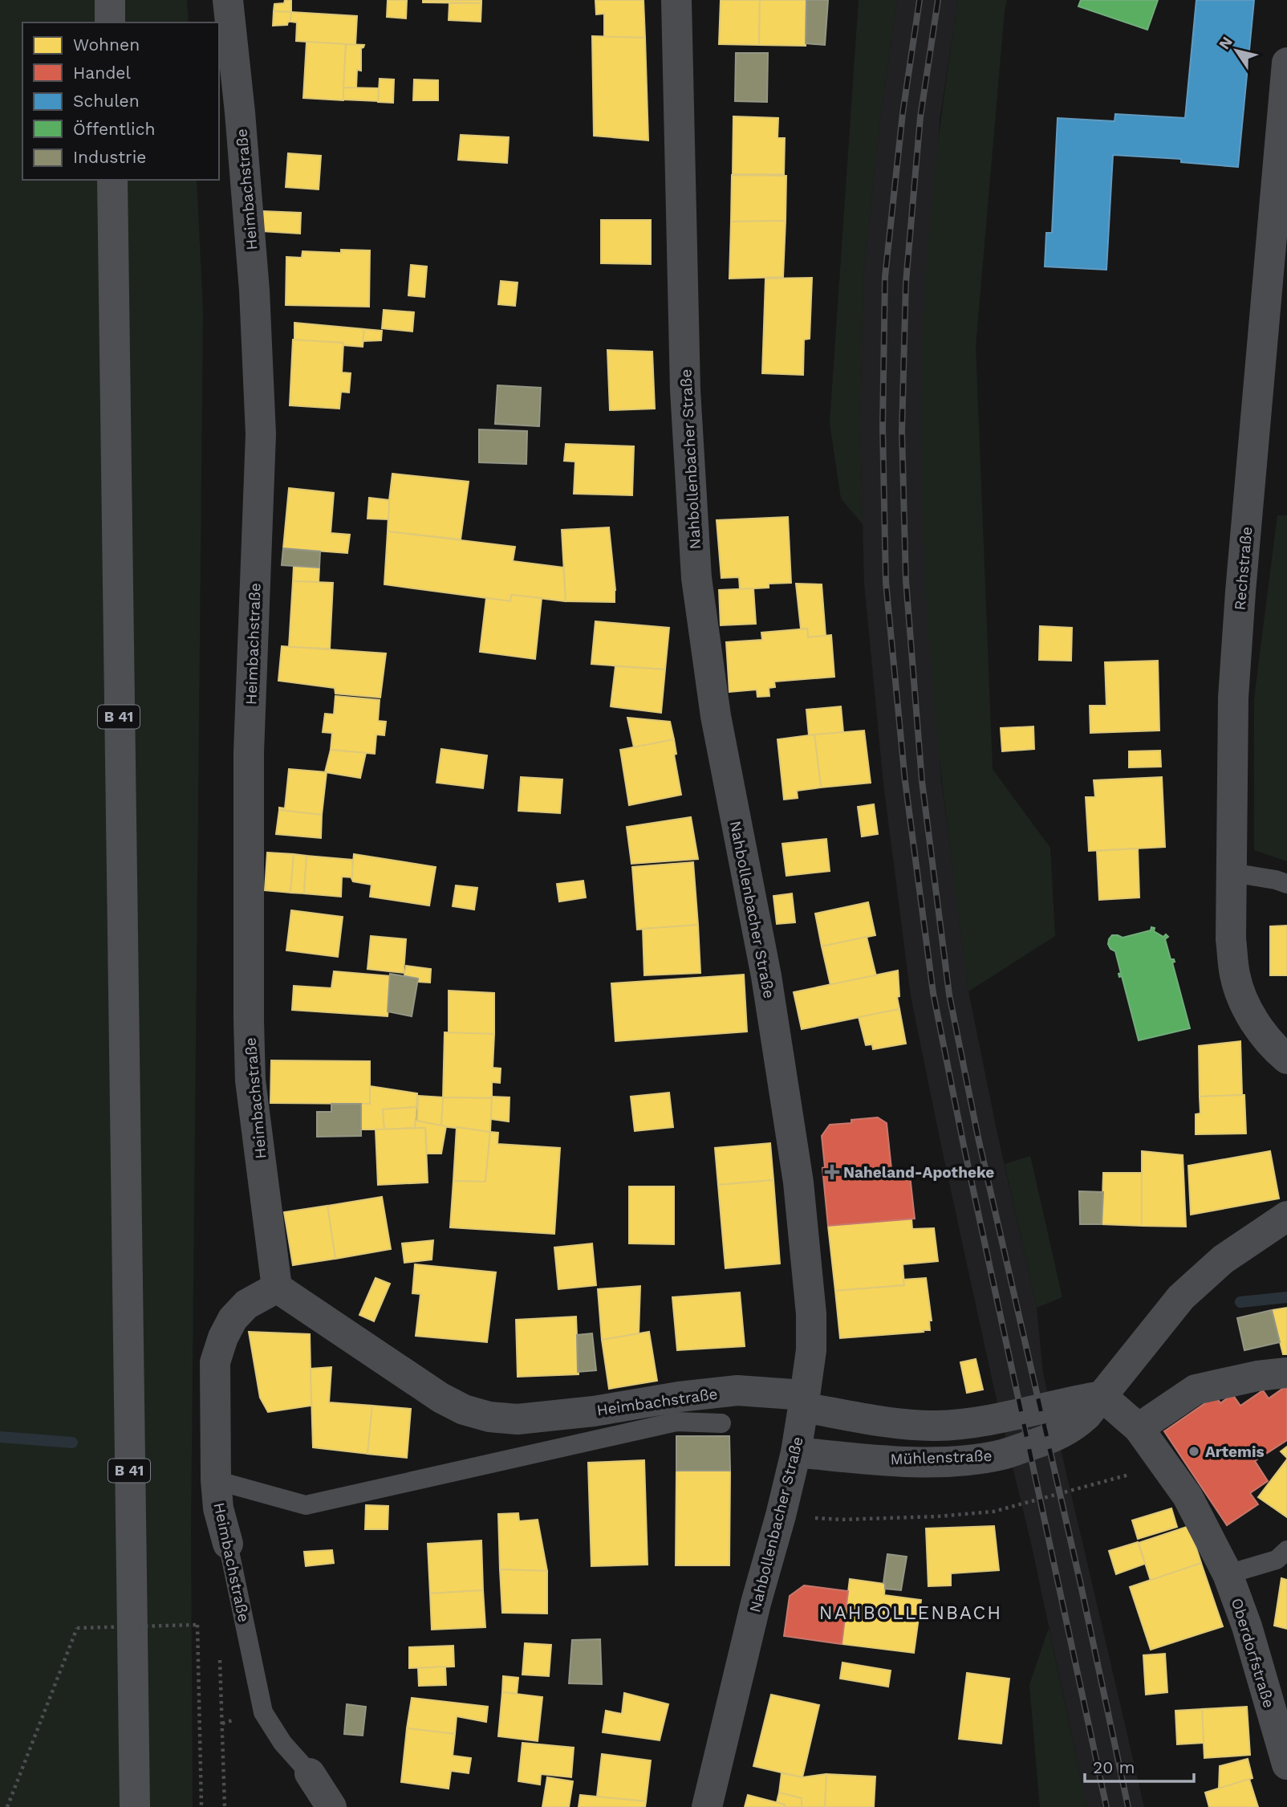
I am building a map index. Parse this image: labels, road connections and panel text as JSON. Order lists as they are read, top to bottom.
{
  "streets": {
    "main road": ["B 41"],
    "street": [
      "Heimbachstraße",
      "Nahbollenbacher Straße",
      "Rechstraße",
      "Mühlenstraße",
      "Oberdorfstraße"
    ]
  },
  "crossings": [
    ["Heimbachstraße", "Nahbollenbacher Straße"],
    ["Heimbachstraße", "Mühlenstraße"],
    ["Nahbollenbacher Straße", "Mühlenstraße"],
    ["Mühlenstraße", "Oberdorfstraße"]
  ],
  "districts": ["NAHBOLLENBACH"],
  "places": {
    "health": ["Naheland-Apotheke"],
    "other": ["Artemis"]
  },
  "legend": [
    "Wohnen",
    "Handel",
    "Schulen",
    "Öffentlich",
    "Industrie"
  ],
  "scale_bar": "20 m",
  "north": "top left"
}
